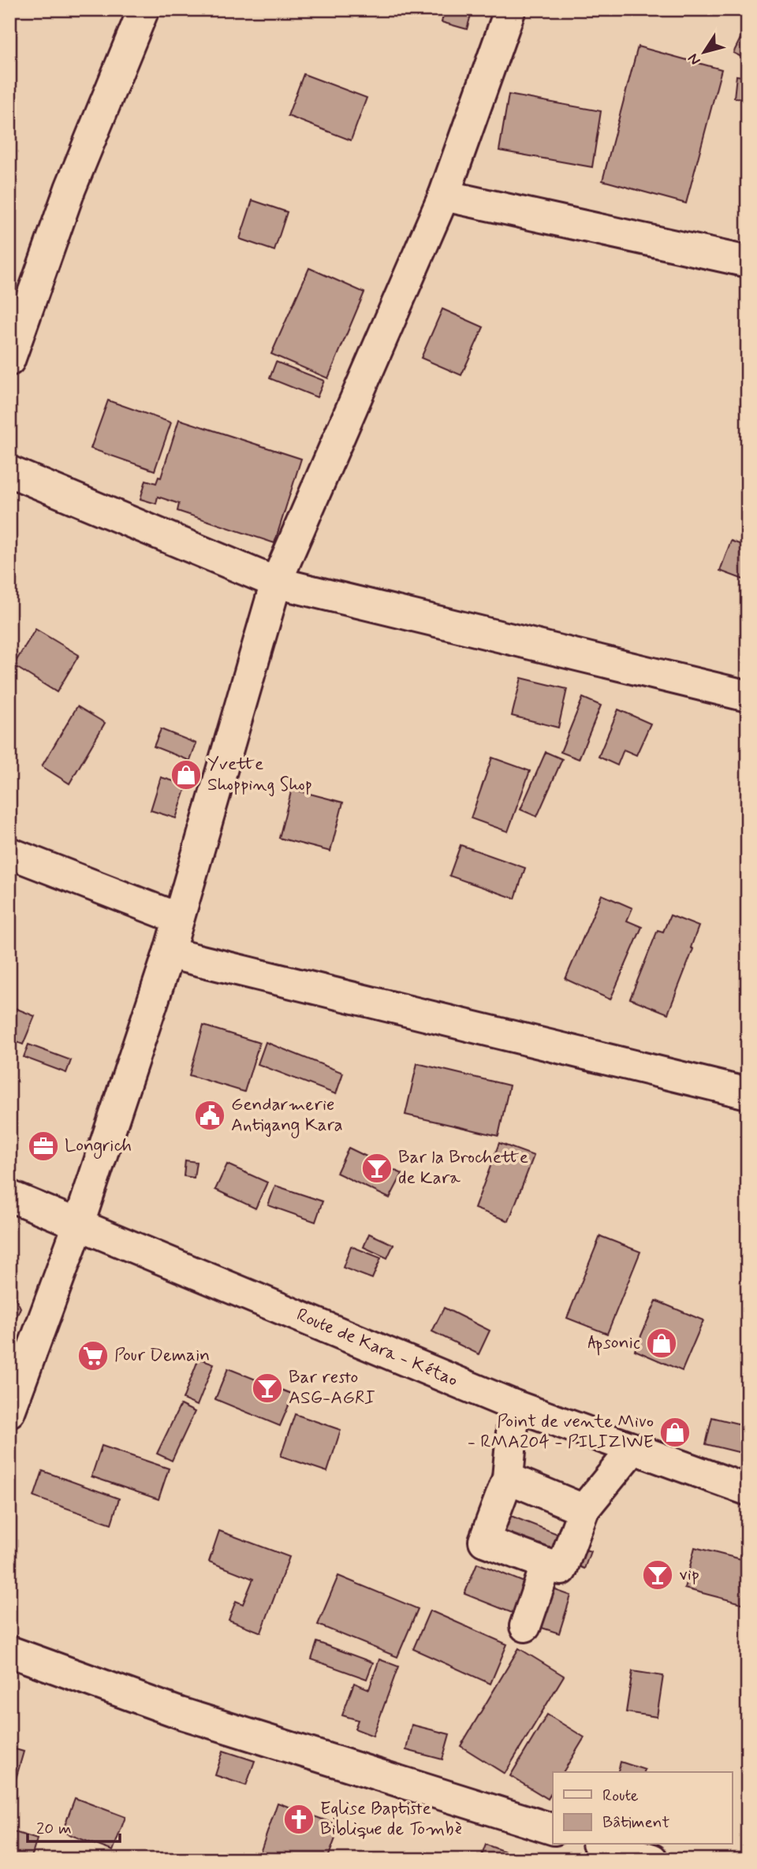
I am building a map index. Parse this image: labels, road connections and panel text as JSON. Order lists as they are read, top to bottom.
{
  "streets": {
    "street": ["Route de Kara - Kétao"]
  },
  "places": {
    "shop": ["Yvette Shopping Shop", "Apsonic", "Point de vente Mivo - RMA204 - PILIZIWE"],
    "public building": ["Gendarmerie Antigang Kara"],
    "office": ["Longrich"],
    "bar": ["Bar la Brochette de Kara", "Bar resto ASG-AGRI", "vip"],
    "supermarket": ["Pour Demain"],
    "church": ["Eglise Baptiste Biblique de Tombè"]
  },
  "legend": ["Route", "Bâtiment"],
  "scale_bar": "20 m",
  "north": "bottom left"
}
